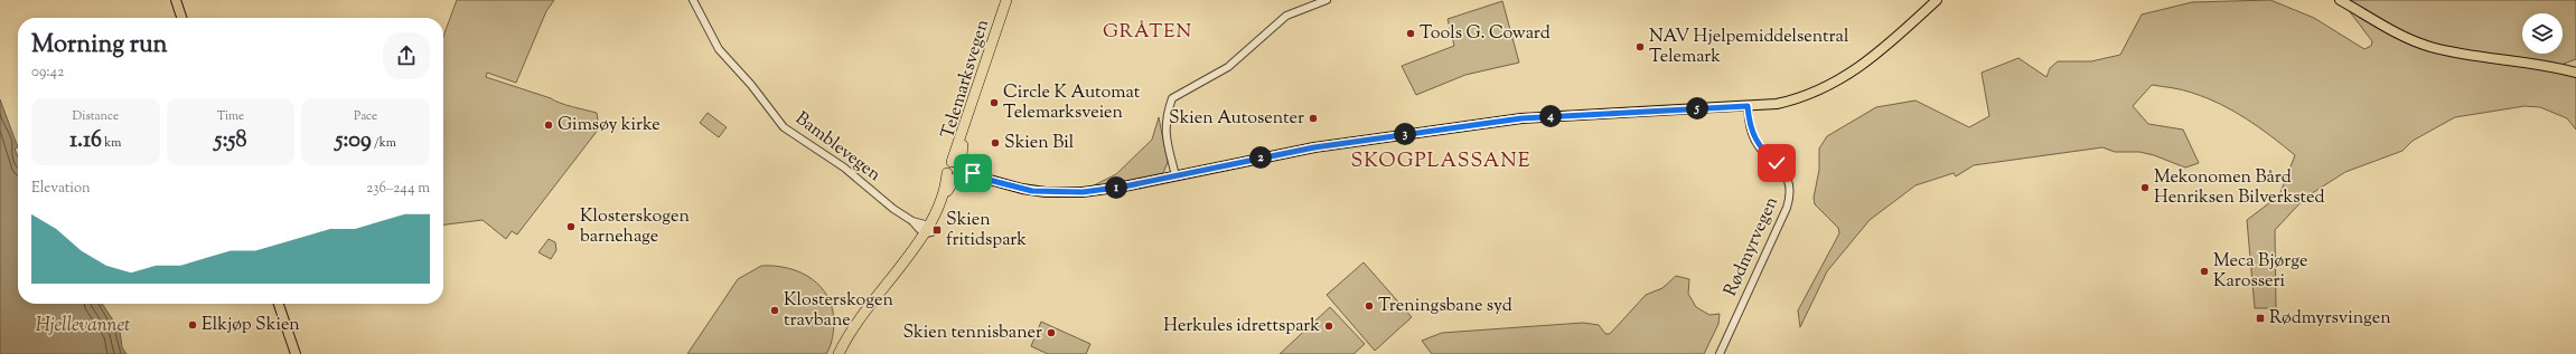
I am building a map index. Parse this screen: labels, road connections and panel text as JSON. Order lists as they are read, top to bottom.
{
  "streets": {
    "highway": ["Telemarksvegen"],
    "street": ["Bamblevegen", "Rødmyrvegen"]
  },
  "crossings": [
    ["Telemarksvegen", "Bamblevegen"]
  ],
  "districts": ["GRÅTEN", "SKOGPLASSANE"],
  "water": ["Hjellevannet"],
  "places": {
    "other": [
      "Tools G. Coward",
      "NAV Hjelpemiddelsentral Telemark",
      "Circle K Automat Telemarksveien",
      "Skien Autosenter",
      "Gimsøy kirke",
      "Skien Bil",
      "Mekonomen Bård Henriksen Bilverksted",
      "Klosterskogen barnehage",
      "Meca Bjørge Karosseri",
      "Treningsbane syd",
      "Klosterskogen travbane",
      "Elkjøp Skien",
      "Herkules idrettspark",
      "Skien tennisbaner"
    ],
    "transit": ["Skien fritidspark", "Rødmyrsvingen"]
  },
  "page": {
    "heading": ["Morning run", "09:42"],
    "stats": [
      ["Distance", "1.16 km"],
      ["Time", "5:58"],
      ["Pace", "5:09 /km"]
    ],
    "pins": [
      "5",
      "4",
      "3",
      "2",
      "1"
    ],
    "chart": ["Elevation", "236–244 m"]
  }
}
